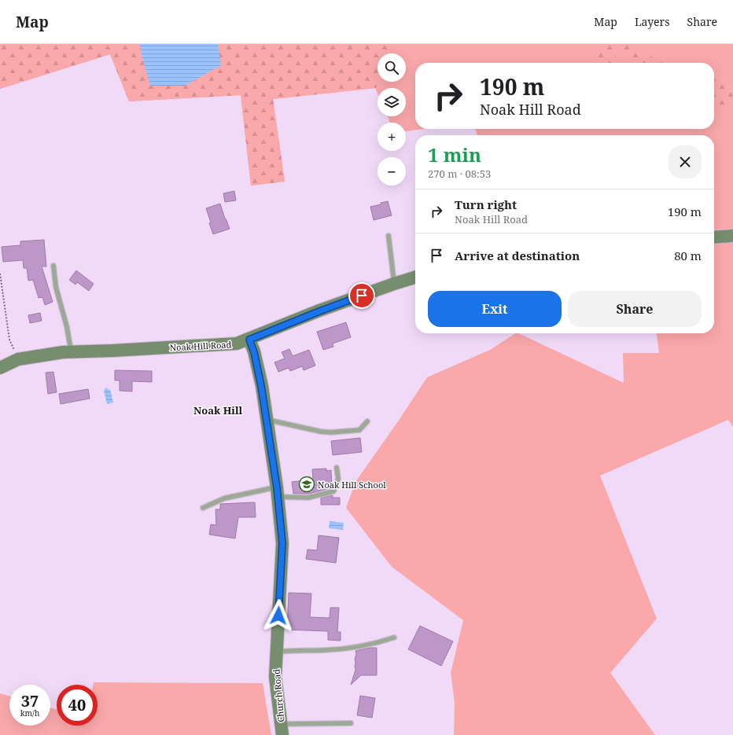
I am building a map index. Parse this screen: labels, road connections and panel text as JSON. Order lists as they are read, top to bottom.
{
  "streets": {
    "street": ["Noak Hill Road", "Church Road"]
  },
  "crossings": [
    ["Noak Hill Road", "Church Road"]
  ],
  "districts": ["Noak Hill"],
  "places": {
    "school or university": ["Noak Hill School"]
  },
  "page": {
    "header": "Map",
    "nav": ["Map", "Layers", "Share"],
    "map_buttons": ["+", "−"],
    "turn": ["190 m", "Noak Hill Road"],
    "heading": ["1 min", "270 m · 08:53"],
    "list": [
      {
        "name": "Turn right",
        "note": "Noak Hill Road",
        "value": "190 m"
      },
      {
        "name": "Arrive at destination",
        "value": "80 m"
      }
    ],
    "buttons": ["Exit", "Share"],
    "speed": "37 km/h",
    "limit": "40"
  }
}
